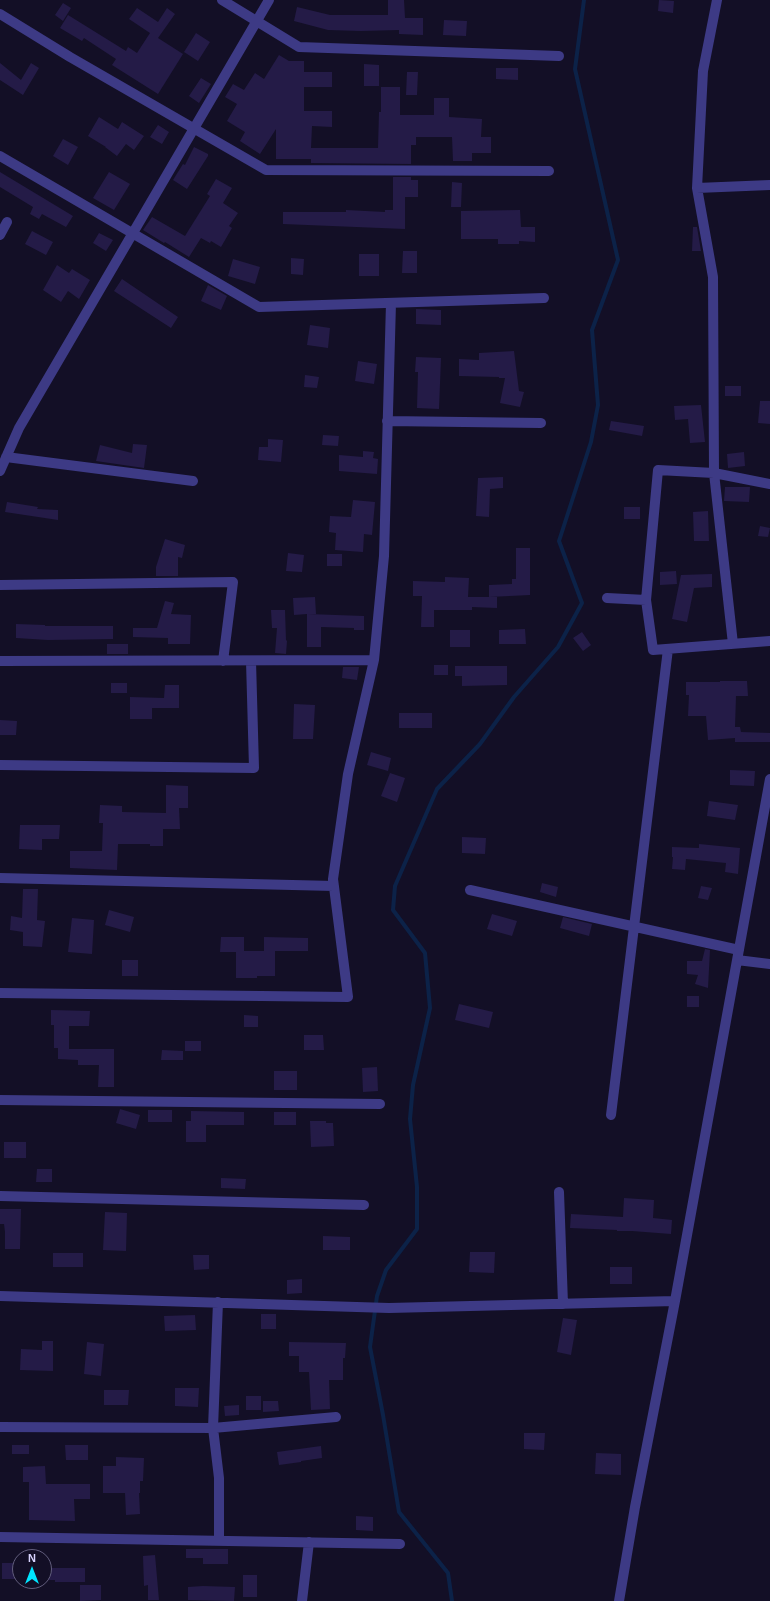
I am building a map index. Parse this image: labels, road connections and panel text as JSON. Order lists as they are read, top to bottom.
{
  "north": "top"
}
